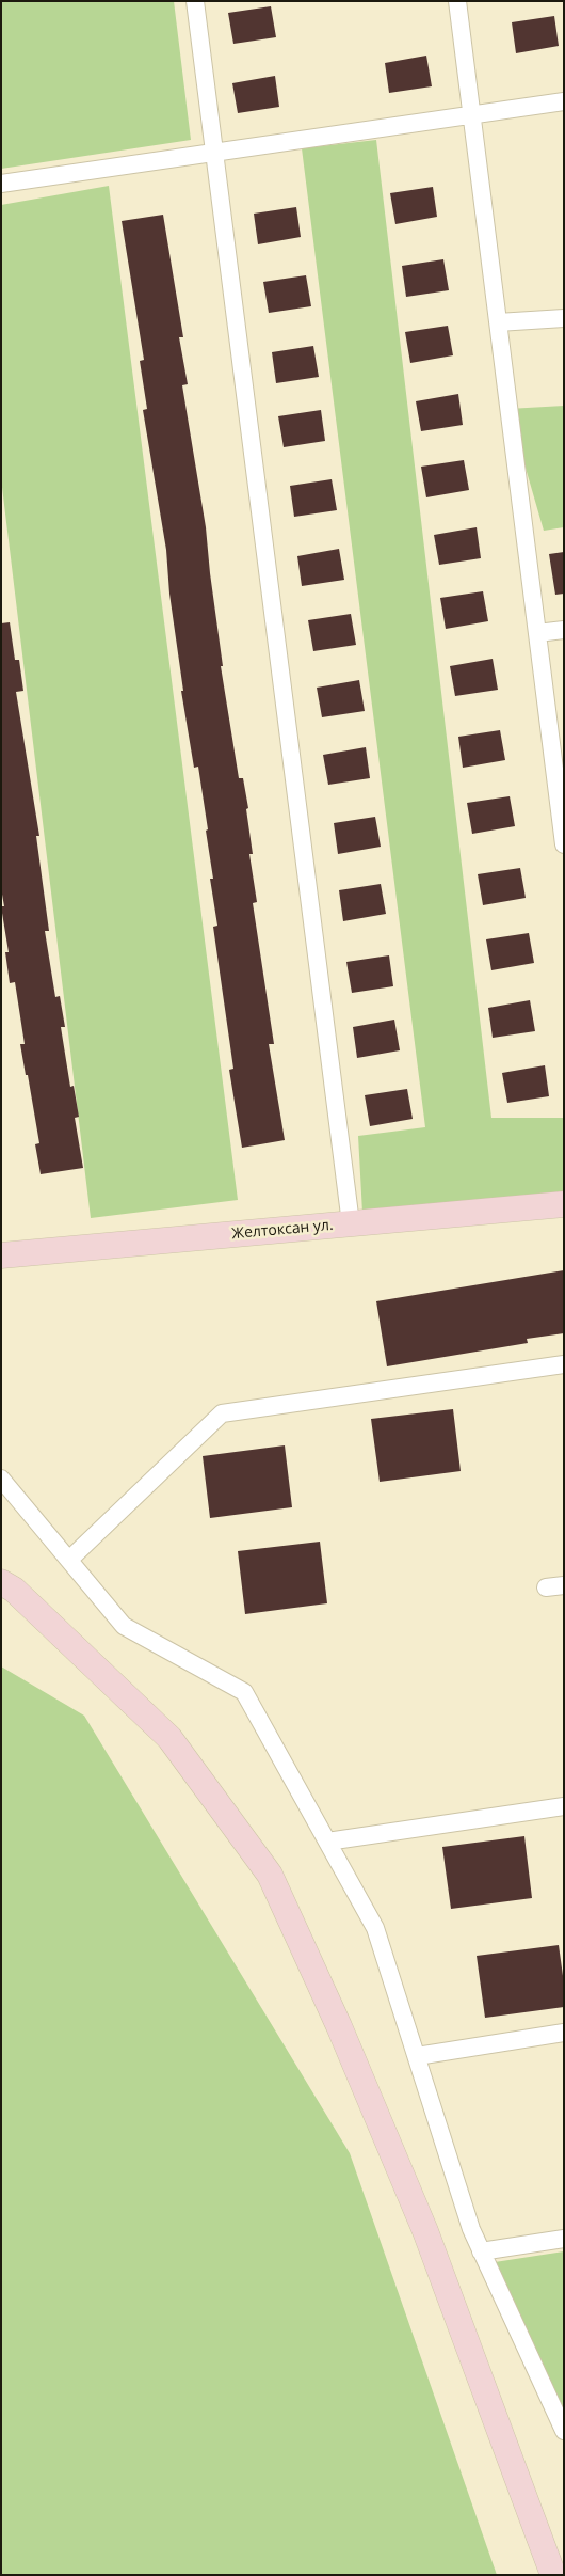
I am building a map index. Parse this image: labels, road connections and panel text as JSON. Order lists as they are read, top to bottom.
{
  "streets": {
    "main road": ["Желтоксан ул."]
  }
}
